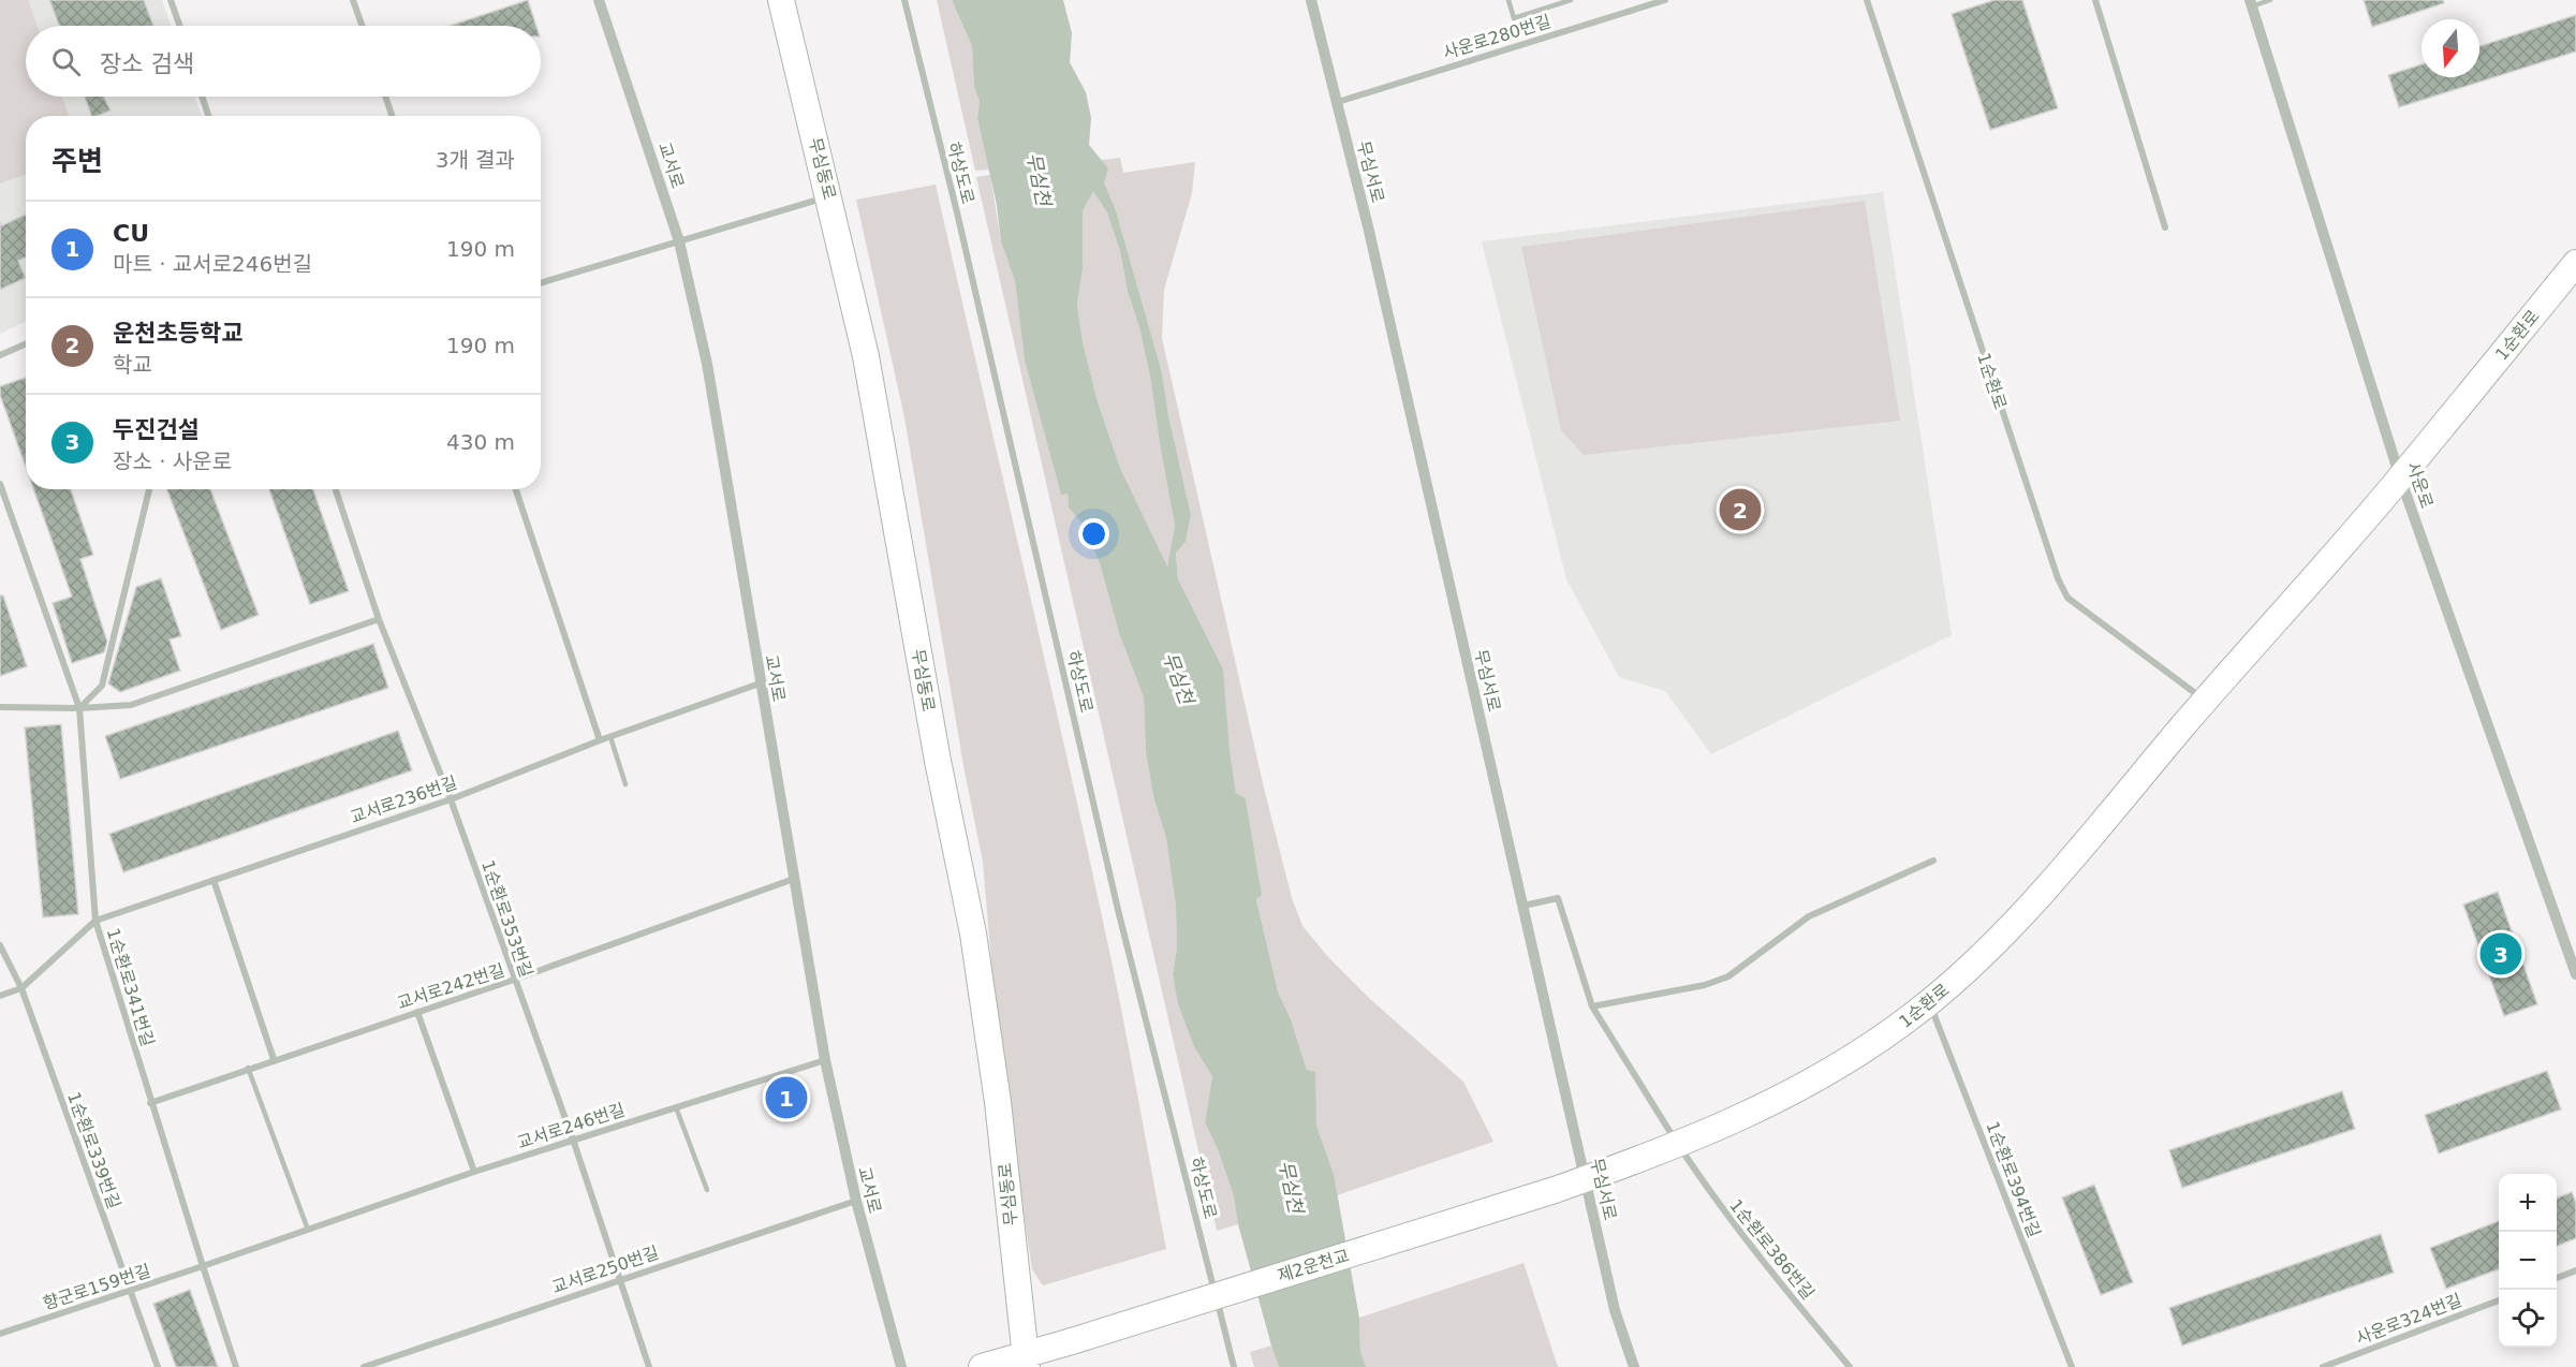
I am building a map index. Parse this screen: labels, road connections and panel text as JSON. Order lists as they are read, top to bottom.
{
  "streets": {
    "main road": ["무심동로", "1순환로", "제2운천교"],
    "street": [
      "사운로280번길",
      "교서로",
      "무심서로",
      "하상도로",
      "사운로",
      "교서로236번길",
      "1순환로353번길",
      "교서로242번길",
      "1순환로341번길",
      "교서로246번길",
      "1순환로339번길",
      "1순환로394번길",
      "1순환로386번길",
      "교서로250번길",
      "향군로159번길",
      "사운로324번길"
    ]
  },
  "crossings": [
    ["사운로280번길", "무심서로"],
    ["교서로", "교서로236번길"],
    ["교서로", "교서로242번길"],
    ["교서로", "교서로246번길"],
    ["교서로", "교서로250번길"],
    ["무심동로", "제2운천교"],
    ["무심서로", "1순환로"],
    ["무심서로", "1순환로386번길"],
    ["1순환로", "사운로"],
    ["1순환로", "1순환로394번길"],
    ["1순환로", "1순환로386번길"],
    ["1순환로", "제2운천교"],
    ["교서로236번길", "1순환로353번길"],
    ["교서로236번길", "1순환로341번길"],
    ["1순환로353번길", "교서로242번길"],
    ["1순환로353번길", "교서로246번길"],
    ["1순환로353번길", "교서로250번길"],
    ["교서로242번길", "1순환로341번길"],
    ["1순환로341번길", "교서로246번길"],
    ["1순환로341번길", "향군로159번길"],
    ["교서로246번길", "향군로159번길"],
    ["1순환로339번길", "향군로159번길"]
  ],
  "water": ["무심천"],
  "north": "bottom",
  "page": {
    "search": "장소 검색",
    "heading": ["주변", "3개 결과"],
    "list": [
      {
        "mark": "1",
        "name": "CU",
        "note": "마트 · 교서로246번길",
        "value": "190 m"
      },
      {
        "mark": "2",
        "name": "운천초등학교",
        "note": "학교",
        "value": "190 m"
      },
      {
        "mark": "3",
        "name": "두진건설",
        "note": "장소 · 사운로",
        "value": "430 m"
      }
    ],
    "pins": ["2", "3", "1"],
    "map_buttons": ["+", "−"]
  }
}
